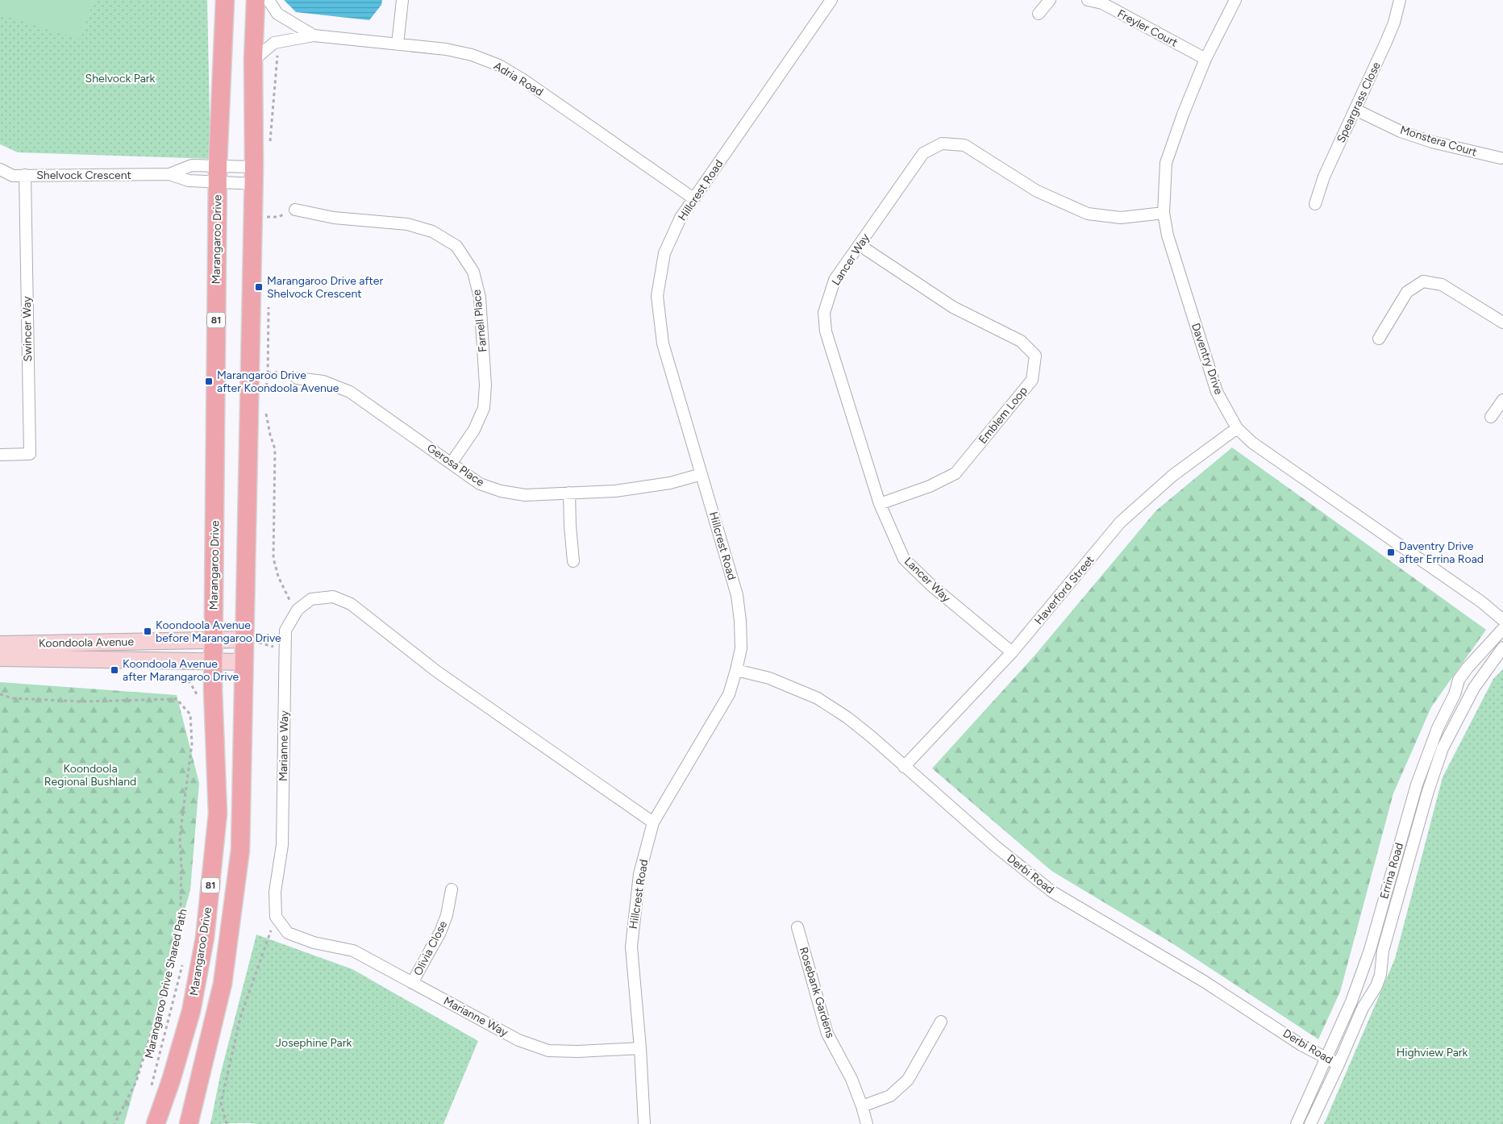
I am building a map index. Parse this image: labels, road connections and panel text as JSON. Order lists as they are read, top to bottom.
{
  "streets": {
    "main road": ["Marangaroo Drive", "81"],
    "street": [
      "Freyler Court",
      "Adria Road",
      "Speargrass Close",
      "Monstera Court",
      "Shelvock Crescent",
      "Hillcrest Road",
      "Lancer Way",
      "Farnell Place",
      "Swincer Way",
      "Daventry Drive",
      "Emblem Loop",
      "Gerosa Place",
      "Haverford Street",
      "Koondoola Avenue",
      "Marianne Way",
      "Errina Road",
      "Derbi Road",
      "Olivia Close",
      "Rosebank Gardens"
    ],
    "path": ["Marangaroo Drive Shared Path"]
  },
  "crossings": [
    ["Freyler Court", "Daventry Drive"],
    ["Adria Road", "Hillcrest Road"],
    ["Adria Road", "81"],
    ["Speargrass Close", "Monstera Court"],
    ["Shelvock Crescent", "Marangaroo Drive"],
    ["Shelvock Crescent", "81"],
    ["Shelvock Crescent", "Swincer Way"],
    ["Hillcrest Road", "Gerosa Place"],
    ["Hillcrest Road", "Marianne Way"],
    ["Hillcrest Road", "Derbi Road"],
    ["Marangaroo Drive", "Koondoola Avenue"],
    ["Lancer Way", "Daventry Drive"],
    ["Lancer Way", "Emblem Loop"],
    ["Lancer Way", "Haverford Street"],
    ["81", "Koondoola Avenue"],
    ["Farnell Place", "Gerosa Place"],
    ["Daventry Drive", "Haverford Street"],
    ["Haverford Street", "Derbi Road"],
    ["Marianne Way", "Olivia Close"],
    ["Errina Road", "Derbi Road"]
  ],
  "parks": [
    "Shelvock Park",
    "Koondoola Regional Bushland",
    "Josephine Park",
    "Highview Park"
  ],
  "places": {
    "transit": [
      "Marangaroo Drive after Shelvock Crescent",
      "Marangaroo Drive after Koondoola Avenue",
      "Daventry Drive after Errina Road",
      "Koondoola Avenue before Marangaroo Drive",
      "Koondoola Avenue after Marangaroo Drive"
    ]
  }
}
